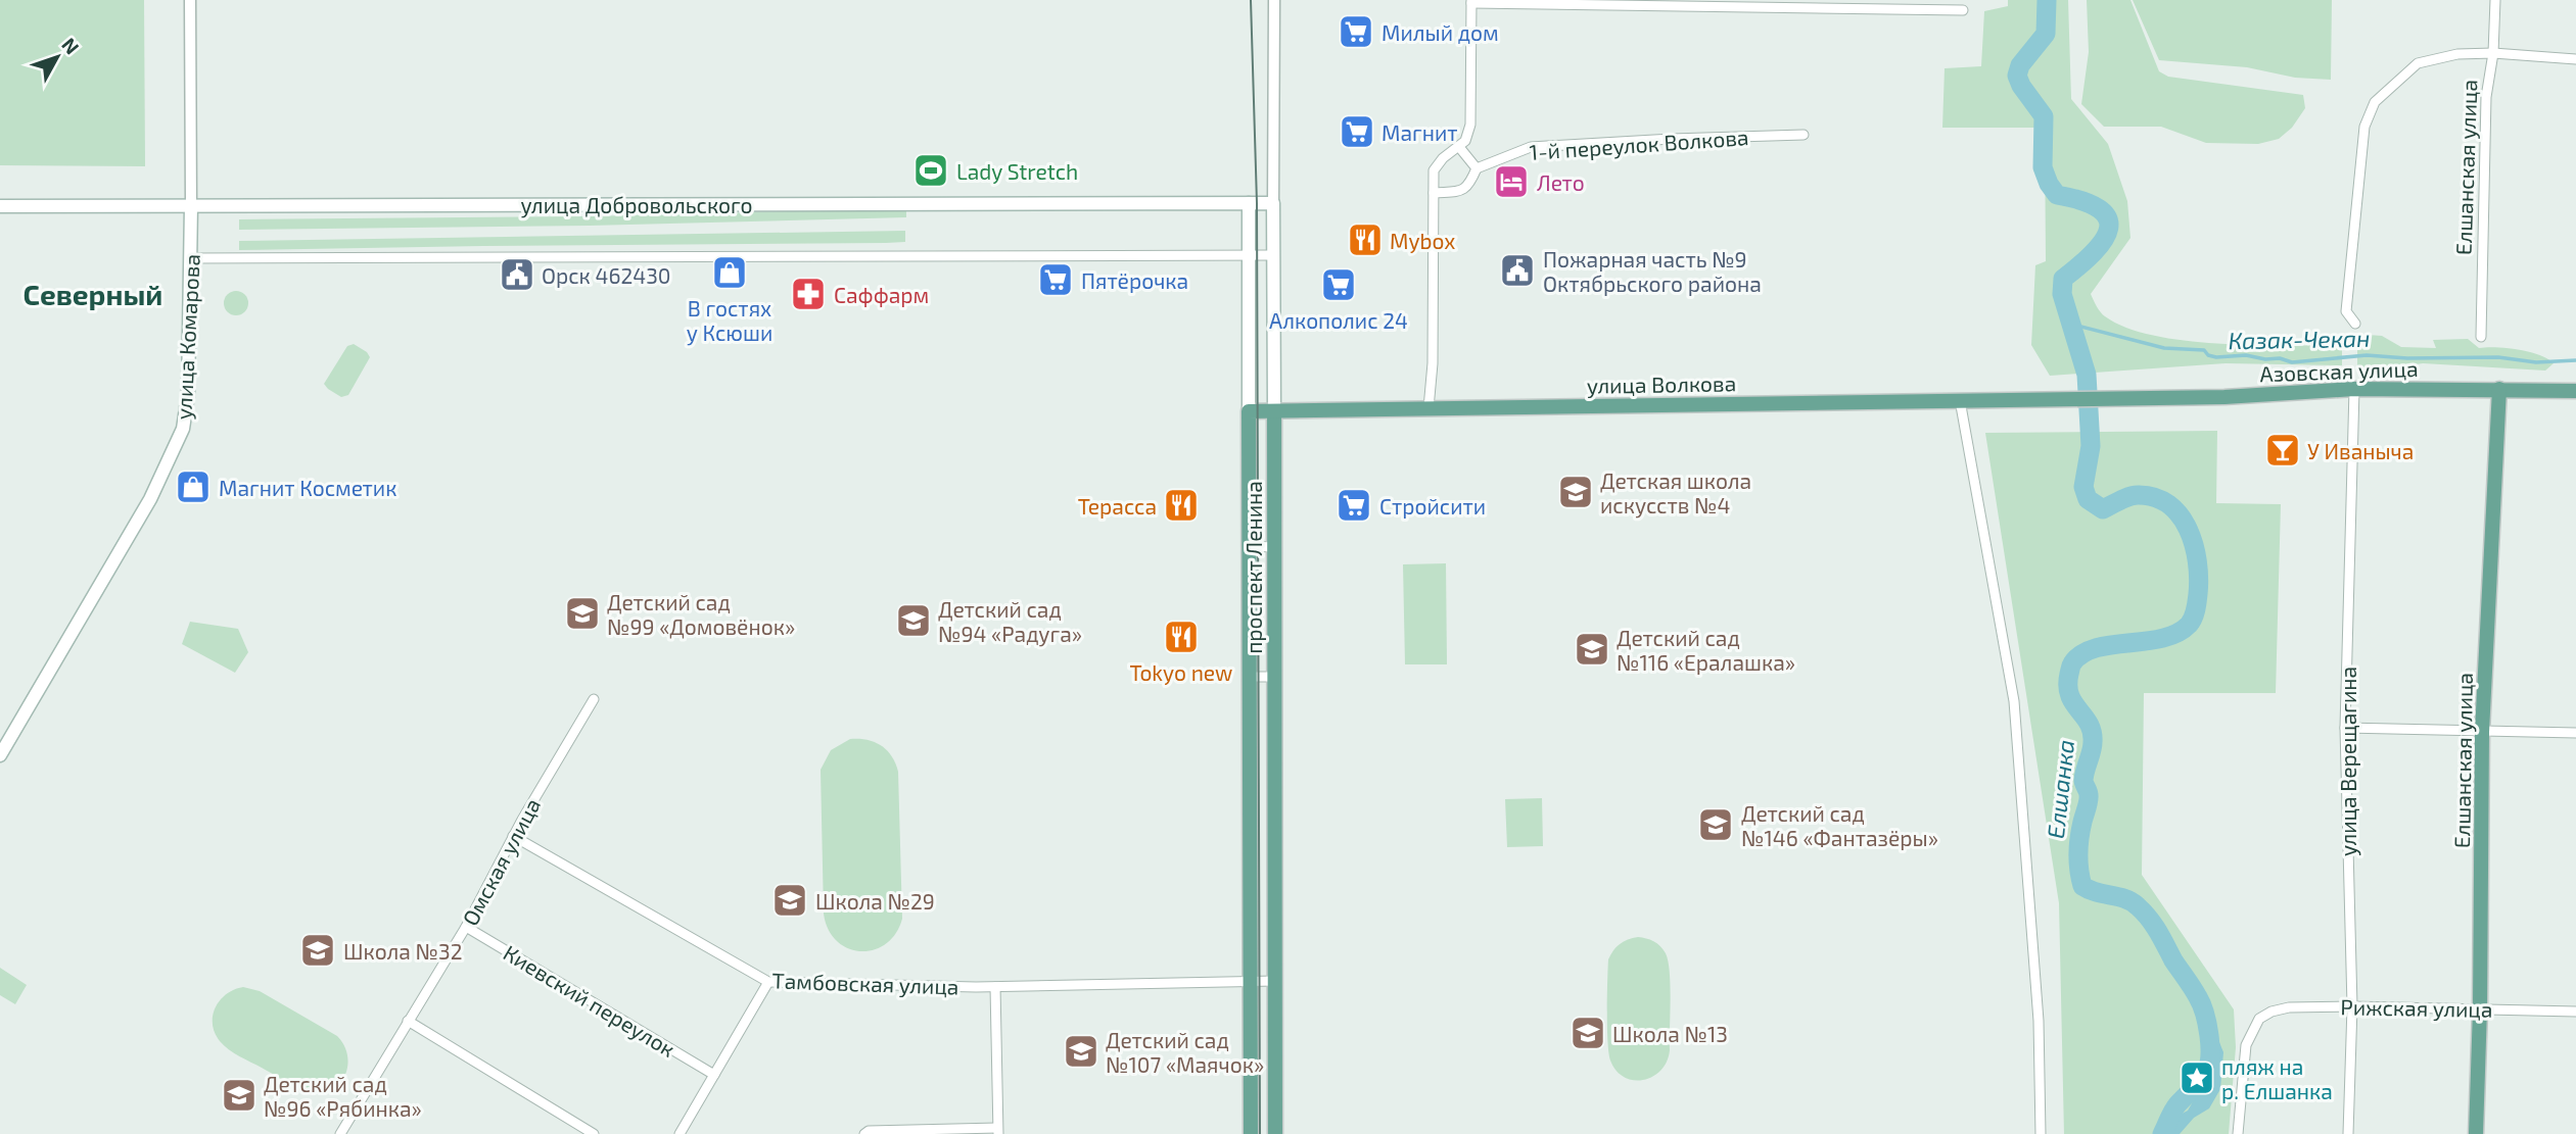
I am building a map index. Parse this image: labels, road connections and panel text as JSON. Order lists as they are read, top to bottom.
{
  "streets": {
    "main road": [
      "Елшанская улица",
      "улица Добровольского",
      "улица Комарова",
      "Азовская улица",
      "улица Волкова",
      "проспект Ленина"
    ],
    "street": [
      "1-й переулок Волкова",
      "улица Верещагина",
      "Омская улица",
      "Тамбовская улица",
      "Киевский переулок",
      "Рижская улица"
    ]
  },
  "crossings": [
    ["Елшанская улица", "Азовская улица"],
    ["Елшанская улица", "Рижская улица"],
    ["улица Добровольского", "улица Комарова"],
    ["улица Добровольского", "проспект Ленина"],
    ["Азовская улица", "улица Волкова"],
    ["Азовская улица", "улица Верещагина"],
    ["улица Волкова", "проспект Ленина"],
    ["проспект Ленина", "Тамбовская улица"],
    ["улица Верещагина", "Рижская улица"],
    ["Омская улица", "Тамбовская улица"],
    ["Омская улица", "Киевский переулок"]
  ],
  "districts": ["Северный"],
  "water": ["Казак-Чекан", "Елшанка"],
  "places": {
    "supermarket": [
      "Милый дом",
      "Магнит",
      "Пятёрочка",
      "Алкополис 24",
      "Стройсити"
    ],
    "sports": ["Lady Stretch"],
    "hotel": ["Лето"],
    "restaurant": ["Mybox", "Терасса", "Tokyo new"],
    "public building": ["Пожарная часть №9 Октябрьского района", "Орск 462430"],
    "shop": ["В гостях у Ксюши", "Магнит Косметик"],
    "pharmacy": ["Саффарм"],
    "bar": ["У Иваныча"],
    "school or university": [
      "Детская школа искусств №4",
      "Детский сад №99 «Домовёнок»",
      "Детский сад №94 «Радуга»",
      "Детский сад №116 «Ералашка»",
      "Детский сад №146 «Фантазёры»",
      "Школа №29",
      "Школа №32",
      "Школа №13",
      "Детский сад №107 «Маячок»",
      "Детский сад №96 «Рябинка»"
    ],
    "place": ["пляж на р. Елшанка"]
  },
  "north": "top right"
}
